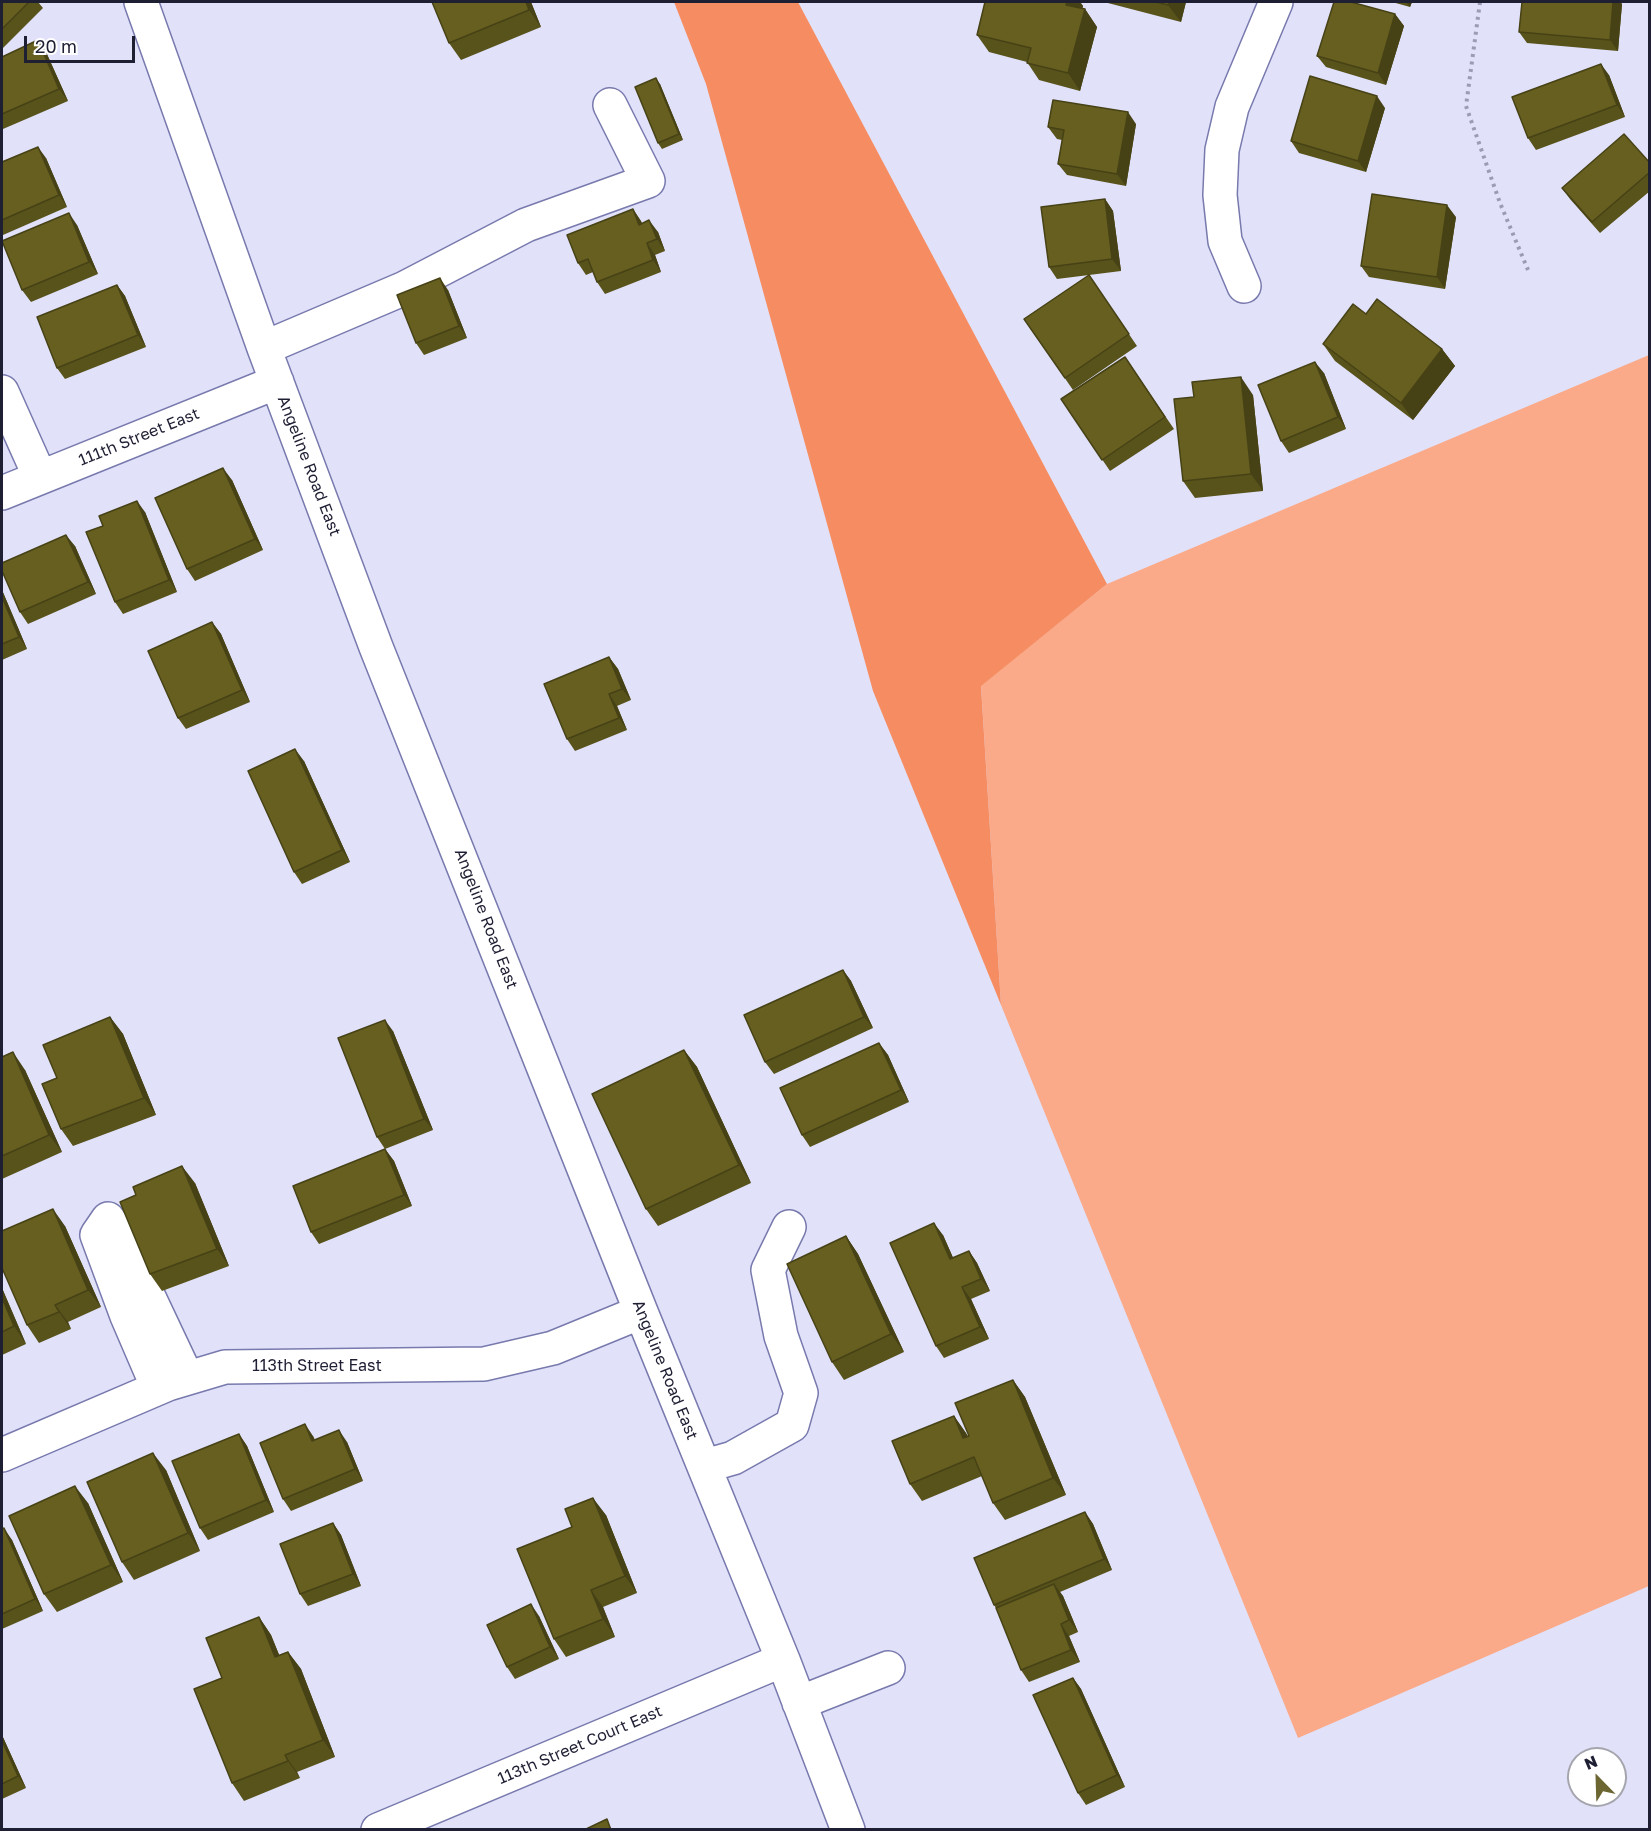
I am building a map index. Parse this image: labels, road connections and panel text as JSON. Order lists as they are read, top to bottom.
{
  "streets": {
    "street": [
      "111th Street East",
      "Angeline Road East",
      "113th Street East",
      "113th Street Court East"
    ]
  },
  "crossings": [
    ["111th Street East", "Angeline Road East"],
    ["Angeline Road East", "113th Street East"],
    ["Angeline Road East", "113th Street Court East"]
  ],
  "scale_bar": "20 m",
  "north": "top left"
}
